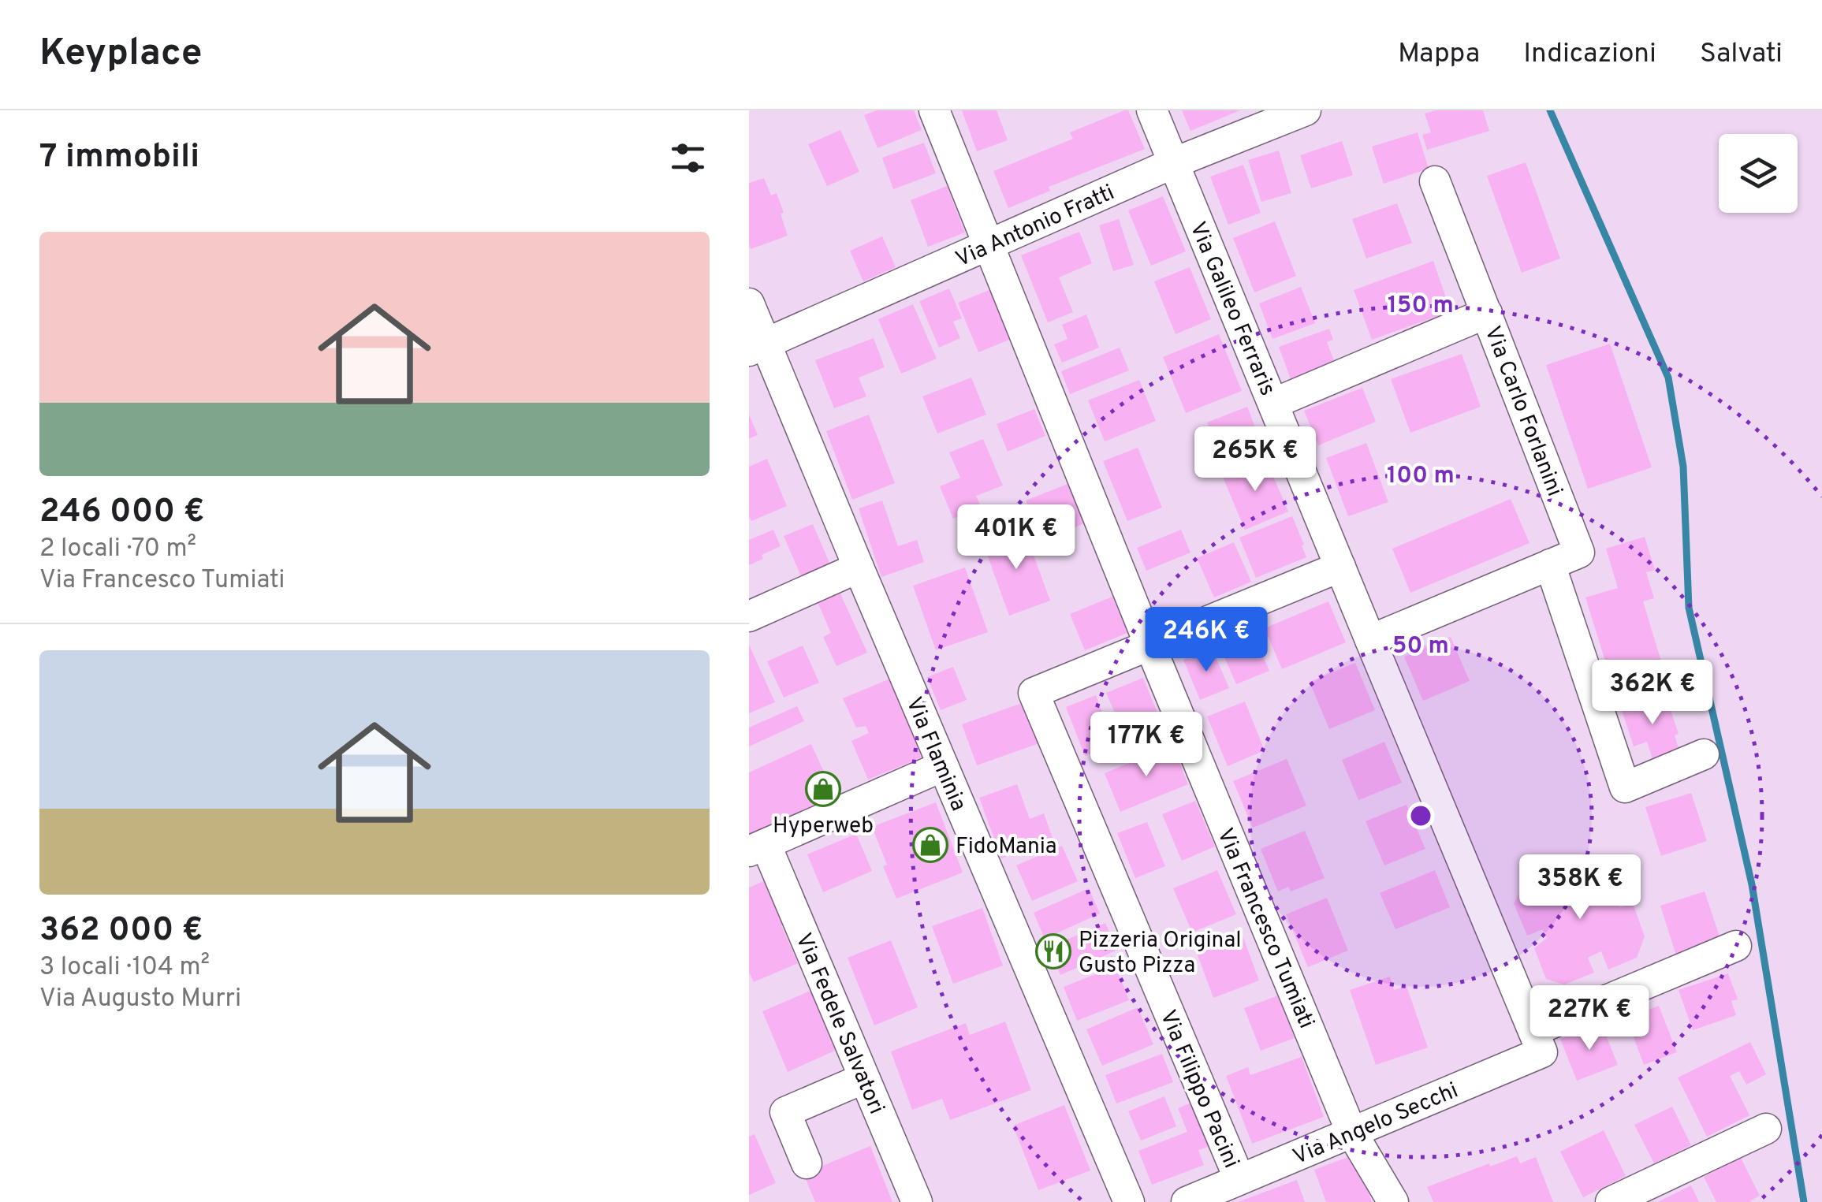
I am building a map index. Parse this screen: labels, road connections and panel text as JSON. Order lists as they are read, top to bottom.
{
  "streets": {
    "street": [
      "Via Antonio Fratti",
      "Via Galileo Ferraris",
      "Via Carlo Forlanini",
      "Via Flaminia",
      "Via Francesco Tumiati",
      "Via Fedele Salvatori",
      "Via Filippo Pacini",
      "Via Angelo Secchi"
    ]
  },
  "crossings": [
    ["Via Antonio Fratti", "Via Galileo Ferraris"],
    ["Via Antonio Fratti", "Via Flaminia"],
    ["Via Antonio Fratti", "Via Francesco Tumiati"],
    ["Via Galileo Ferraris", "Via Angelo Secchi"],
    ["Via Francesco Tumiati", "Via Filippo Pacini"],
    ["Via Francesco Tumiati", "Via Angelo Secchi"],
    ["Via Filippo Pacini", "Via Angelo Secchi"]
  ],
  "places": {
    "shop": ["Hyperweb", "FidoMania"],
    "restaurant": ["Pizzeria Original Gusto Pizza"]
  },
  "page": {
    "header": "Keyplace",
    "nav": ["Mappa", "Indicazioni", "Salvati"],
    "heading": "7 immobili",
    "list": [
      {
        "name": "246 000 €",
        "note": "2 locali · 70 m² · Via Francesco Tumiati"
      },
      {
        "name": "362 000 €",
        "note": "3 locali · 104 m² · Via Augusto Murri"
      }
    ],
    "price": [
      "265K €",
      "401K €",
      "246K €",
      "362K €",
      "177K €",
      "358K €",
      "227K €"
    ]
  },
  "rings": ["150 m", "100 m", "50 m"]
}
